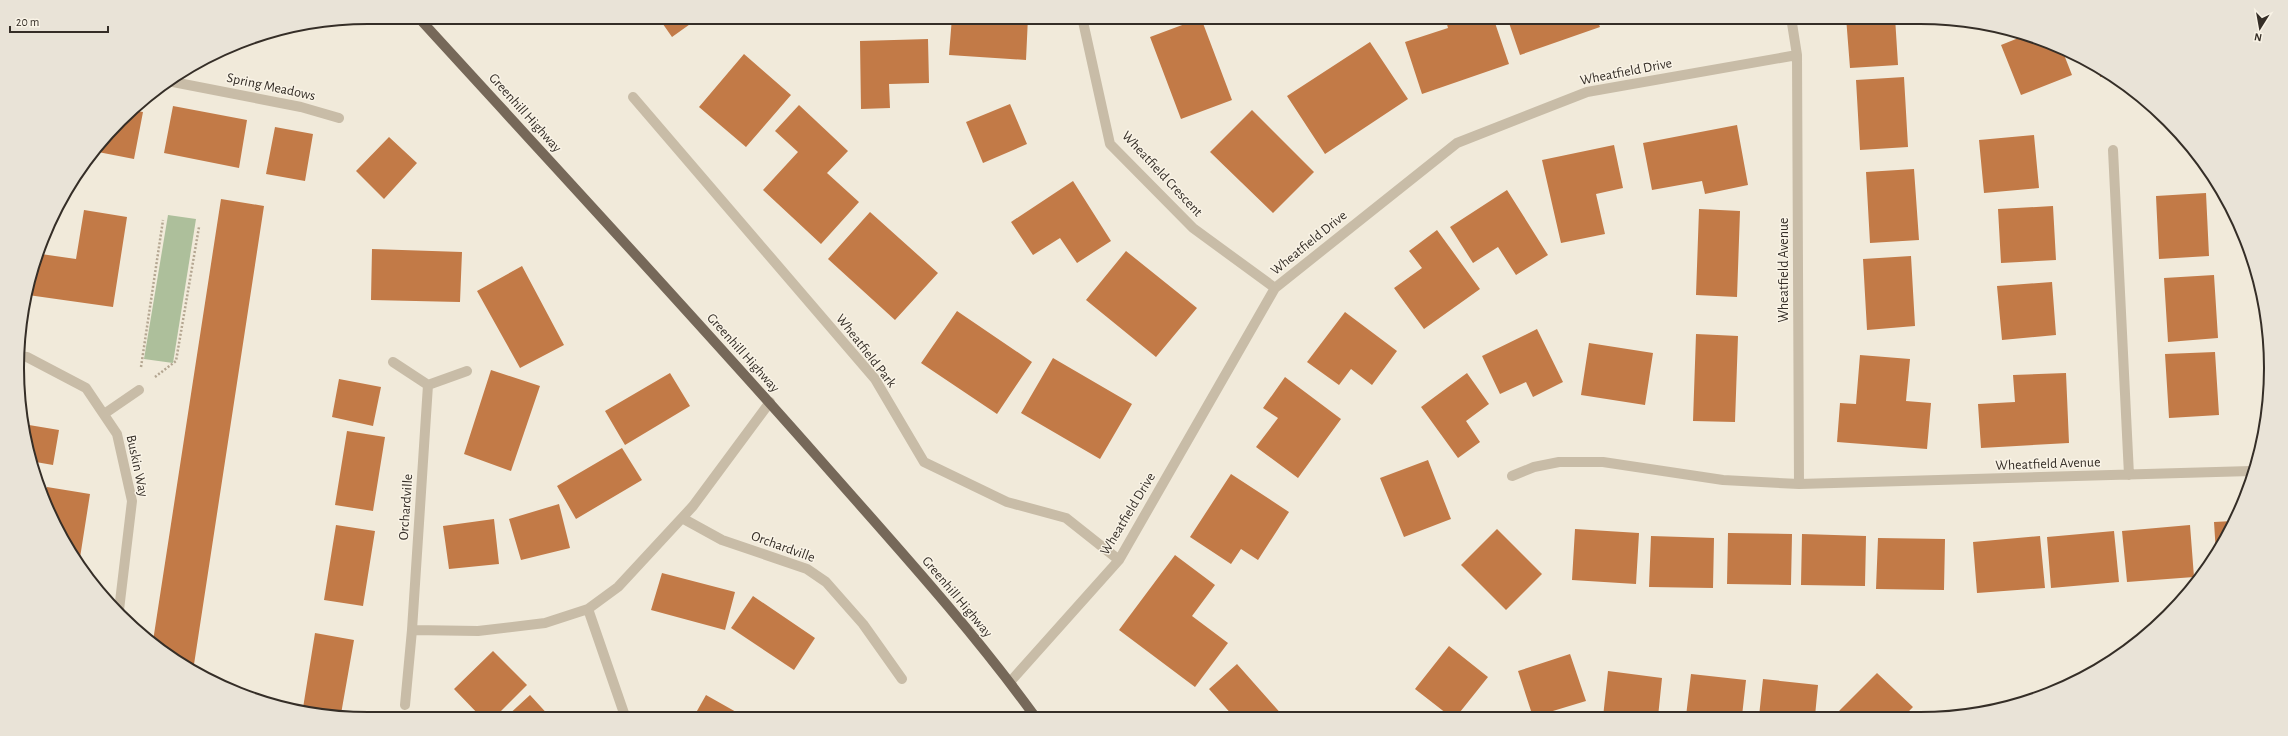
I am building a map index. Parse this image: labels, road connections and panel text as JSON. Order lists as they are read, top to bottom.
{
  "streets": {
    "main road": ["Greenhill Highway"],
    "street": [
      "Wheatfield Drive",
      "Spring Meadows",
      "Wheatfield Crescent",
      "Wheatfield Avenue",
      "Wheatfield Park",
      "Buskin Way",
      "Orchardville"
    ]
  },
  "crossings": [
    ["Wheatfield Drive", "Greenhill Highway"],
    ["Wheatfield Drive", "Wheatfield Crescent"],
    ["Wheatfield Drive", "Wheatfield Avenue"],
    ["Wheatfield Drive", "Wheatfield Park"]
  ],
  "scale_bar": "20 m",
  "north": "bottom"
}
